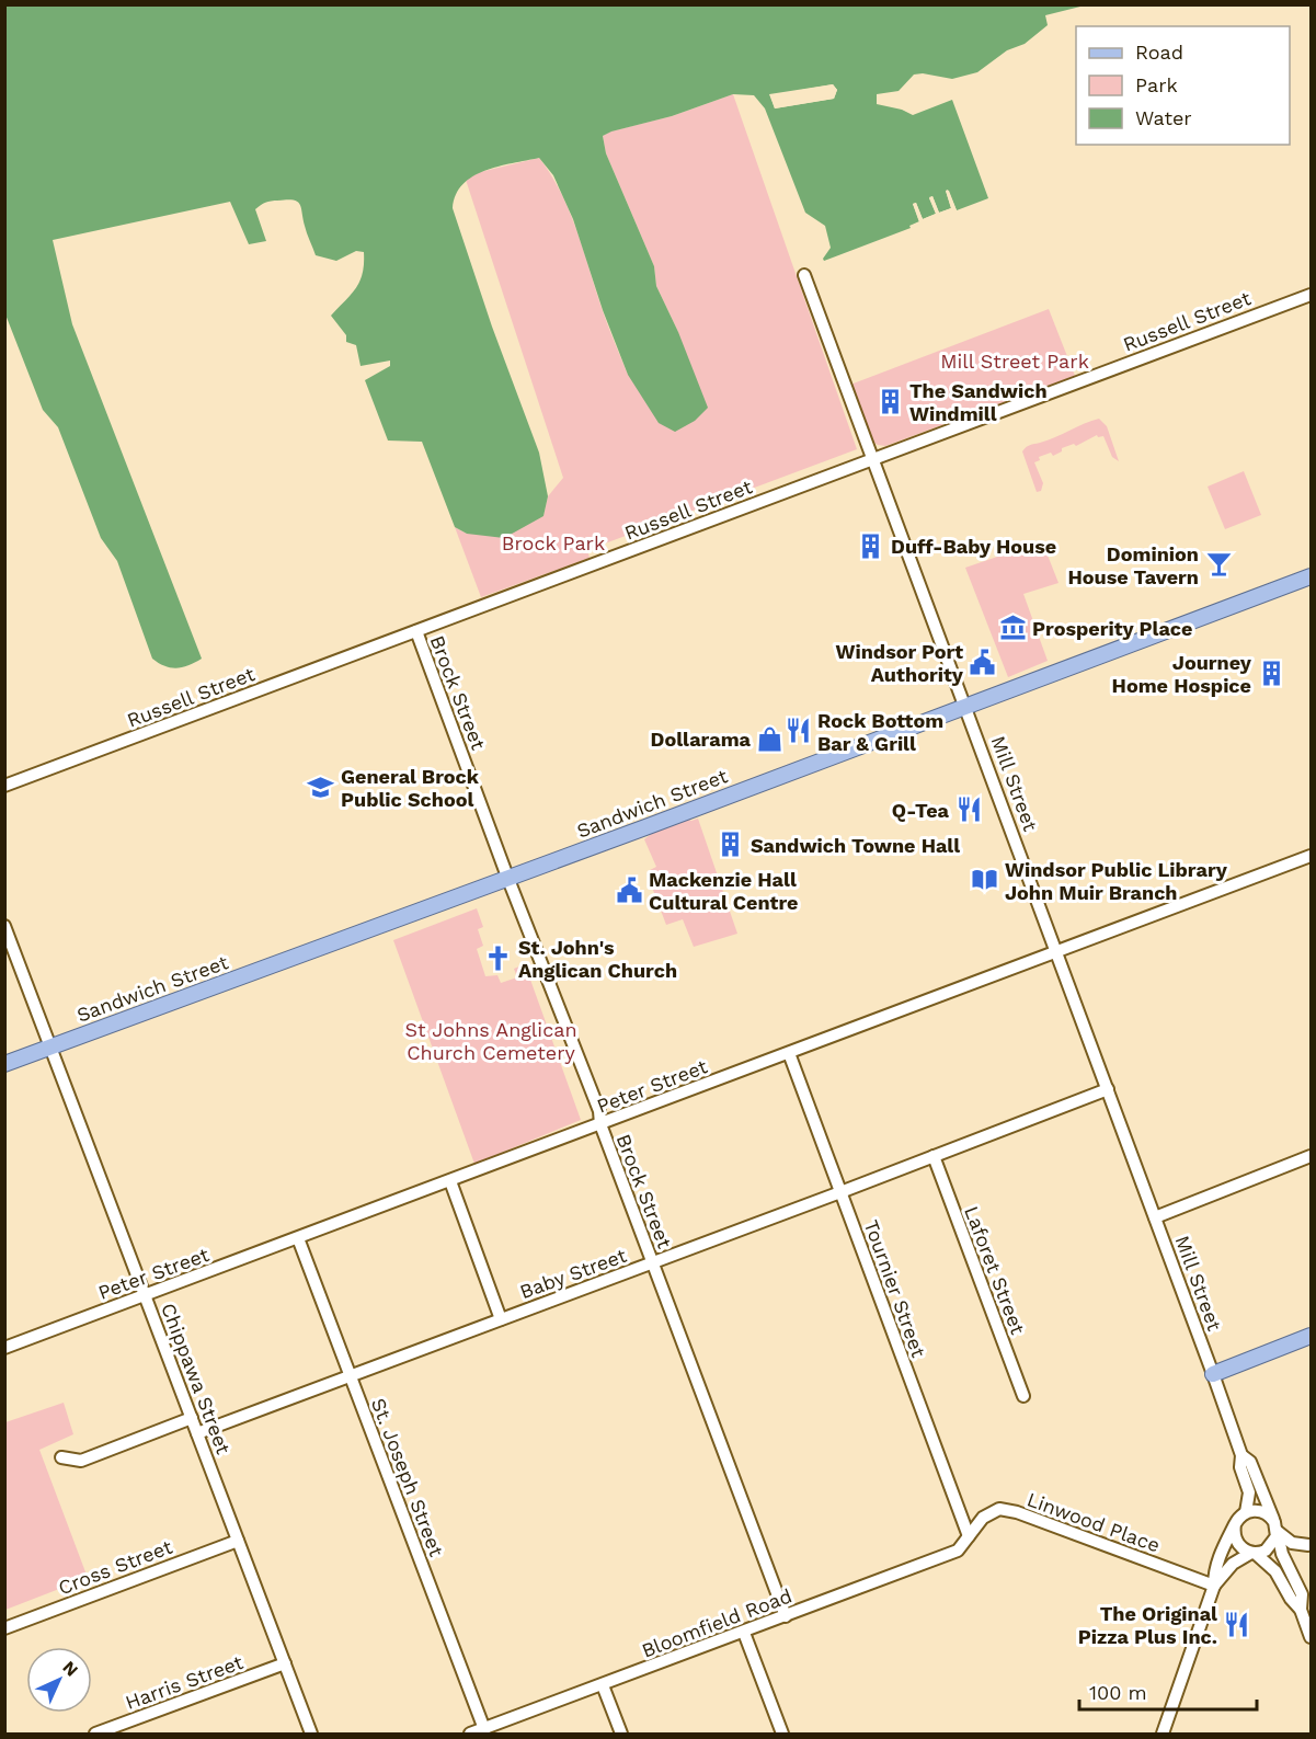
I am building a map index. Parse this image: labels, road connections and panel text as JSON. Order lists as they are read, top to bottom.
{
  "streets": {
    "main road": ["Sandwich Street"],
    "street": [
      "Russell Street",
      "Brock Street",
      "Mill Street",
      "Peter Street",
      "Laforet Street",
      "Baby Street",
      "Tournier Street",
      "Chippawa Street",
      "St. Joseph Street",
      "Linwood Place",
      "Cross Street",
      "Bloomfield Road",
      "Harris Street"
    ]
  },
  "crossings": [
    ["Russell Street", "Brock Street"],
    ["Russell Street", "Mill Street"],
    ["Brock Street", "Sandwich Street"],
    ["Brock Street", "Peter Street"],
    ["Brock Street", "Baby Street"],
    ["Brock Street", "Bloomfield Road"],
    ["Mill Street", "Sandwich Street"],
    ["Mill Street", "Peter Street"],
    ["Mill Street", "Baby Street"],
    ["Sandwich Street", "Chippawa Street"],
    ["Peter Street", "Tournier Street"],
    ["Peter Street", "Chippawa Street"],
    ["Peter Street", "St. Joseph Street"],
    ["Laforet Street", "Baby Street"],
    ["Baby Street", "Tournier Street"],
    ["Baby Street", "Chippawa Street"],
    ["Baby Street", "St. Joseph Street"],
    ["Tournier Street", "Linwood Place"],
    ["Tournier Street", "Bloomfield Road"],
    ["Chippawa Street", "Cross Street"],
    ["Chippawa Street", "Harris Street"],
    ["St. Joseph Street", "Bloomfield Road"],
    ["Linwood Place", "Bloomfield Road"]
  ],
  "parks": ["Mill Street Park", "Brock Park", "St Johns Anglican Church Cemetery"],
  "places": {
    "building": [
      "The Sandwich Windmill",
      "Duff-Baby House",
      "Journey Home Hospice",
      "Sandwich Towne Hall"
    ],
    "bar": ["Dominion House Tavern"],
    "museum": ["Prosperity Place"],
    "public building": ["Windsor Port Authority", "Mackenzie Hall Cultural Centre"],
    "restaurant": ["Rock Bottom Bar & Grill", "Q-Tea", "The Original Pizza Plus Inc."],
    "shop": ["Dollarama"],
    "school or university": ["General Brock Public School"],
    "library": ["Windsor Public Library John Muir Branch"],
    "church": ["St. John's Anglican Church"]
  },
  "legend": ["Road", "Park", "Water"],
  "scale_bar": "100 m",
  "north": "top right"
}
